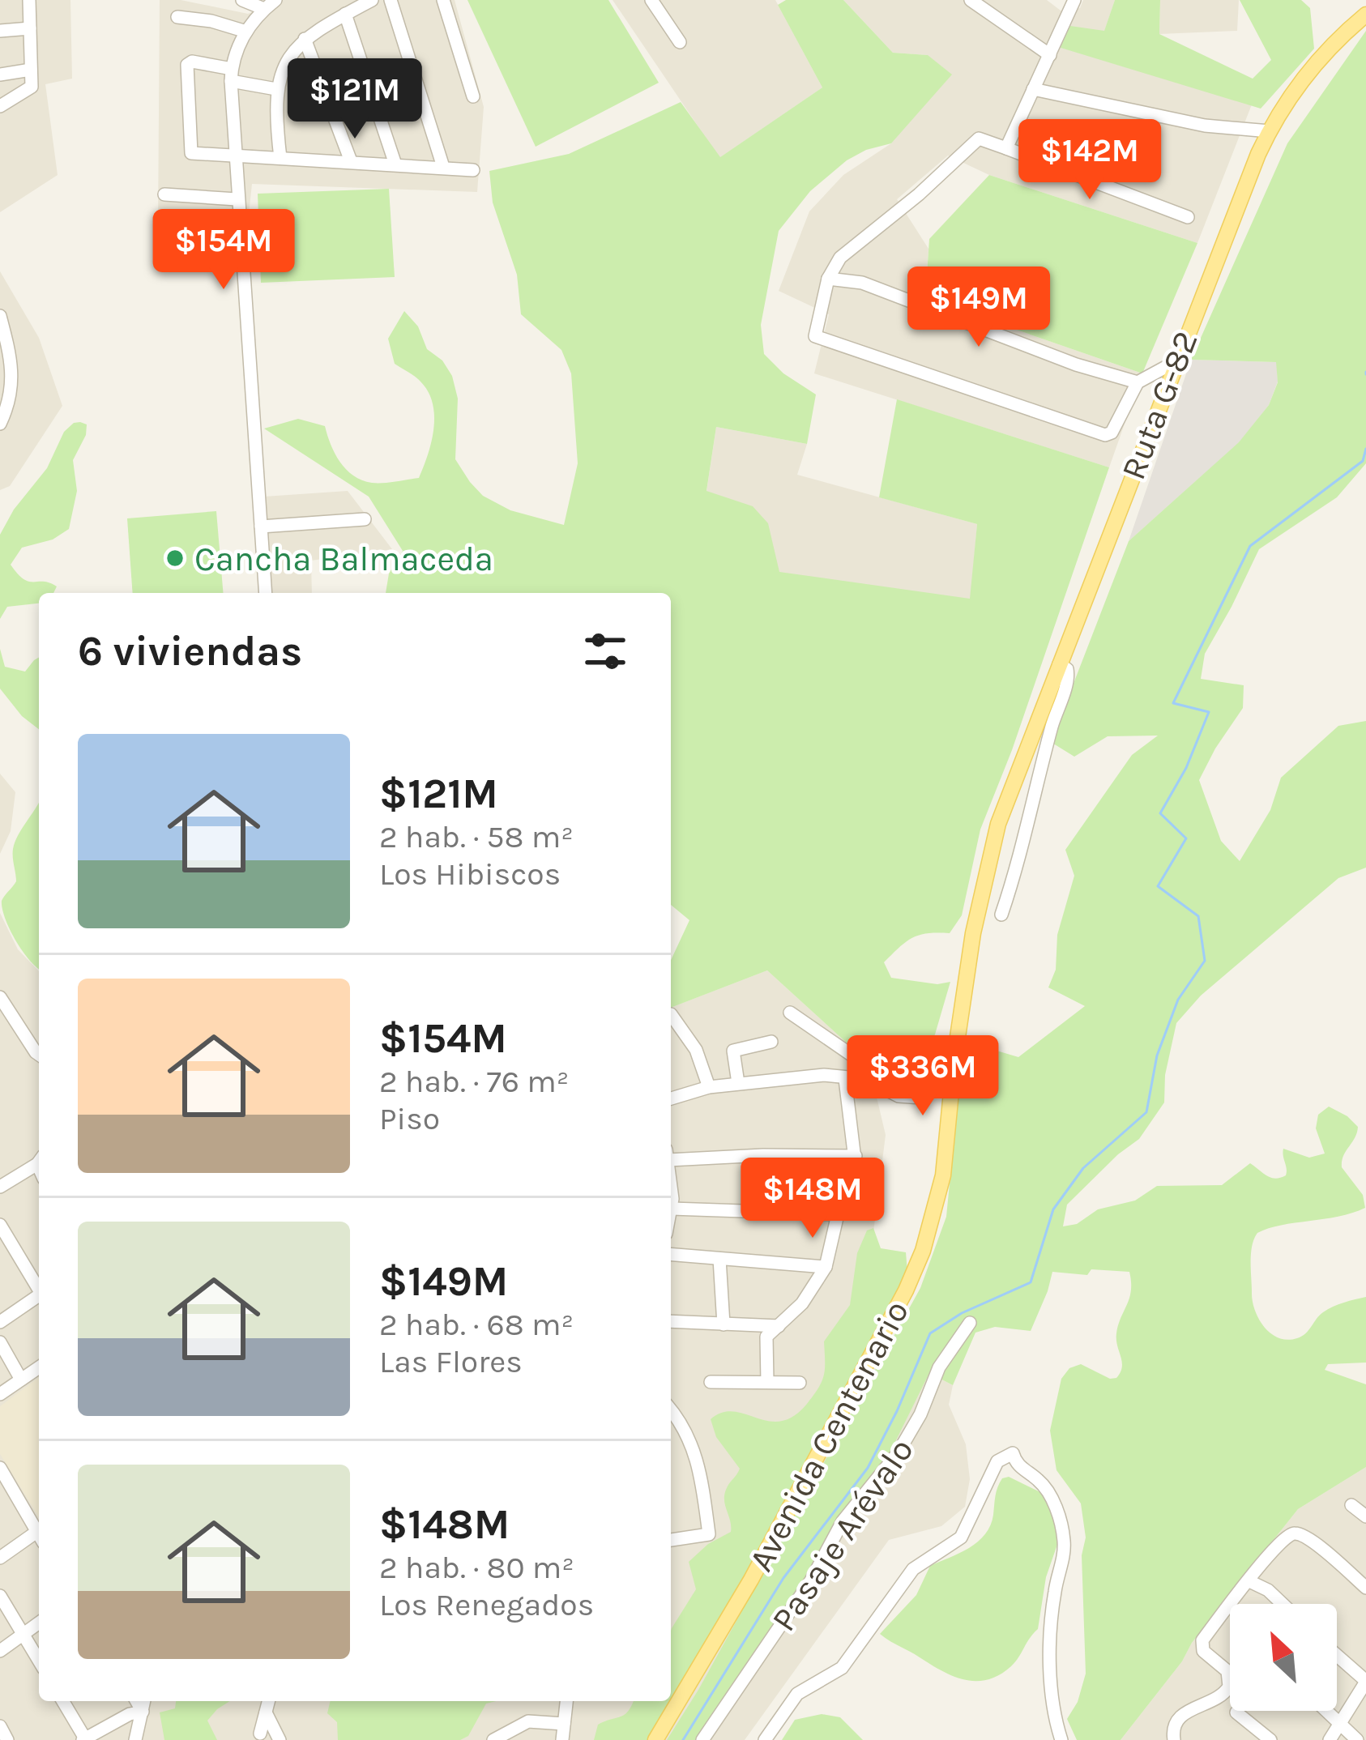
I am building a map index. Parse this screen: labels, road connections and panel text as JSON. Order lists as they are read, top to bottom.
{
  "streets": {
    "main road": ["Ruta G-82", "Avenida Centenario"],
    "street": ["Pasaje Arévalo"]
  },
  "crossings": [
    ["Ruta G-82", "Avenida Centenario"]
  ],
  "places": ["Cancha Balmaceda"],
  "north": "top left",
  "page": {
    "price": [
      "$121M",
      "$142M",
      "$154M",
      "$149M",
      "$336M",
      "$148M"
    ],
    "heading": "6 viviendas",
    "list": [
      {
        "name": "$121M",
        "note": "2 hab. · 58 m² · Los Hibiscos"
      },
      {
        "name": "$154M",
        "note": "2 hab. · 76 m² · Piso"
      },
      {
        "name": "$149M",
        "note": "2 hab. · 68 m² · Las Flores"
      },
      {
        "name": "$148M",
        "note": "2 hab. · 80 m² · Los Renegados"
      }
    ]
  }
}
